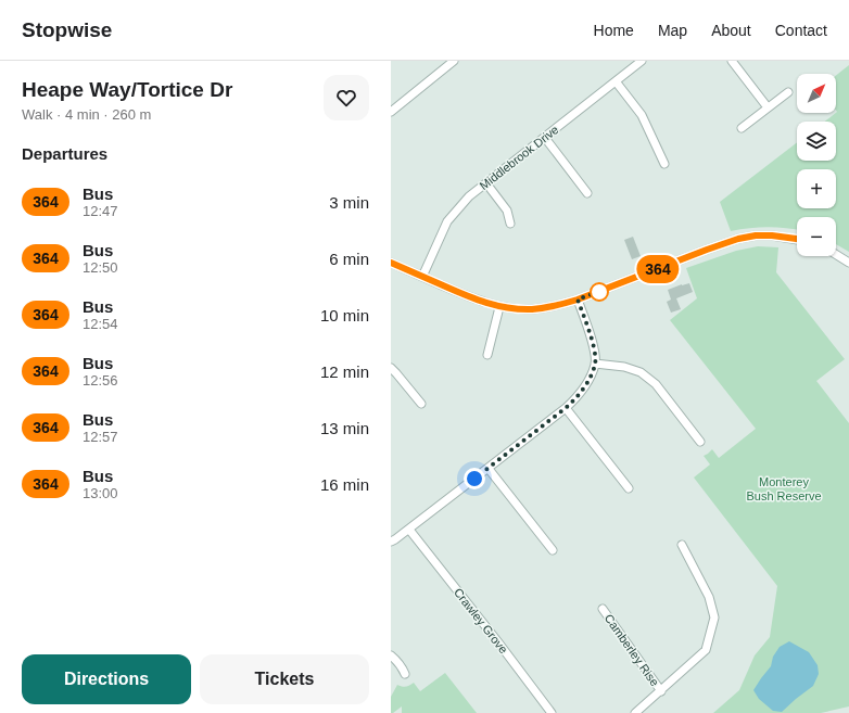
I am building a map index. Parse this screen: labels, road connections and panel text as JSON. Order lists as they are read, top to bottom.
{
  "streets": {
    "street": ["Middlebrook Drive", "Crawley Grove", "Camberley Rise"]
  },
  "parks": ["Monterey Bush Reserve"],
  "lines": ["bus line 364"],
  "north": "top right",
  "page": {
    "header": "Stopwise",
    "nav": [
      "Home",
      "Map",
      "About",
      "Contact"
    ],
    "heading": [
      ["Heape Way/Tortice Dr", "Walk · 4 min · 260 m"],
      "Departures"
    ],
    "on_map": "364",
    "map_buttons": ["+", "−"],
    "list": [
      {
        "mark": "364",
        "name": "Bus",
        "note": "12:47",
        "value": "3 min"
      },
      {
        "mark": "364",
        "name": "Bus",
        "note": "12:50",
        "value": "6 min"
      },
      {
        "mark": "364",
        "name": "Bus",
        "note": "12:54",
        "value": "10 min"
      },
      {
        "mark": "364",
        "name": "Bus",
        "note": "12:56",
        "value": "12 min"
      },
      {
        "mark": "364",
        "name": "Bus",
        "note": "12:57",
        "value": "13 min"
      },
      {
        "mark": "364",
        "name": "Bus",
        "note": "13:00",
        "value": "16 min"
      }
    ],
    "buttons": ["Directions", "Tickets"]
  }
}
